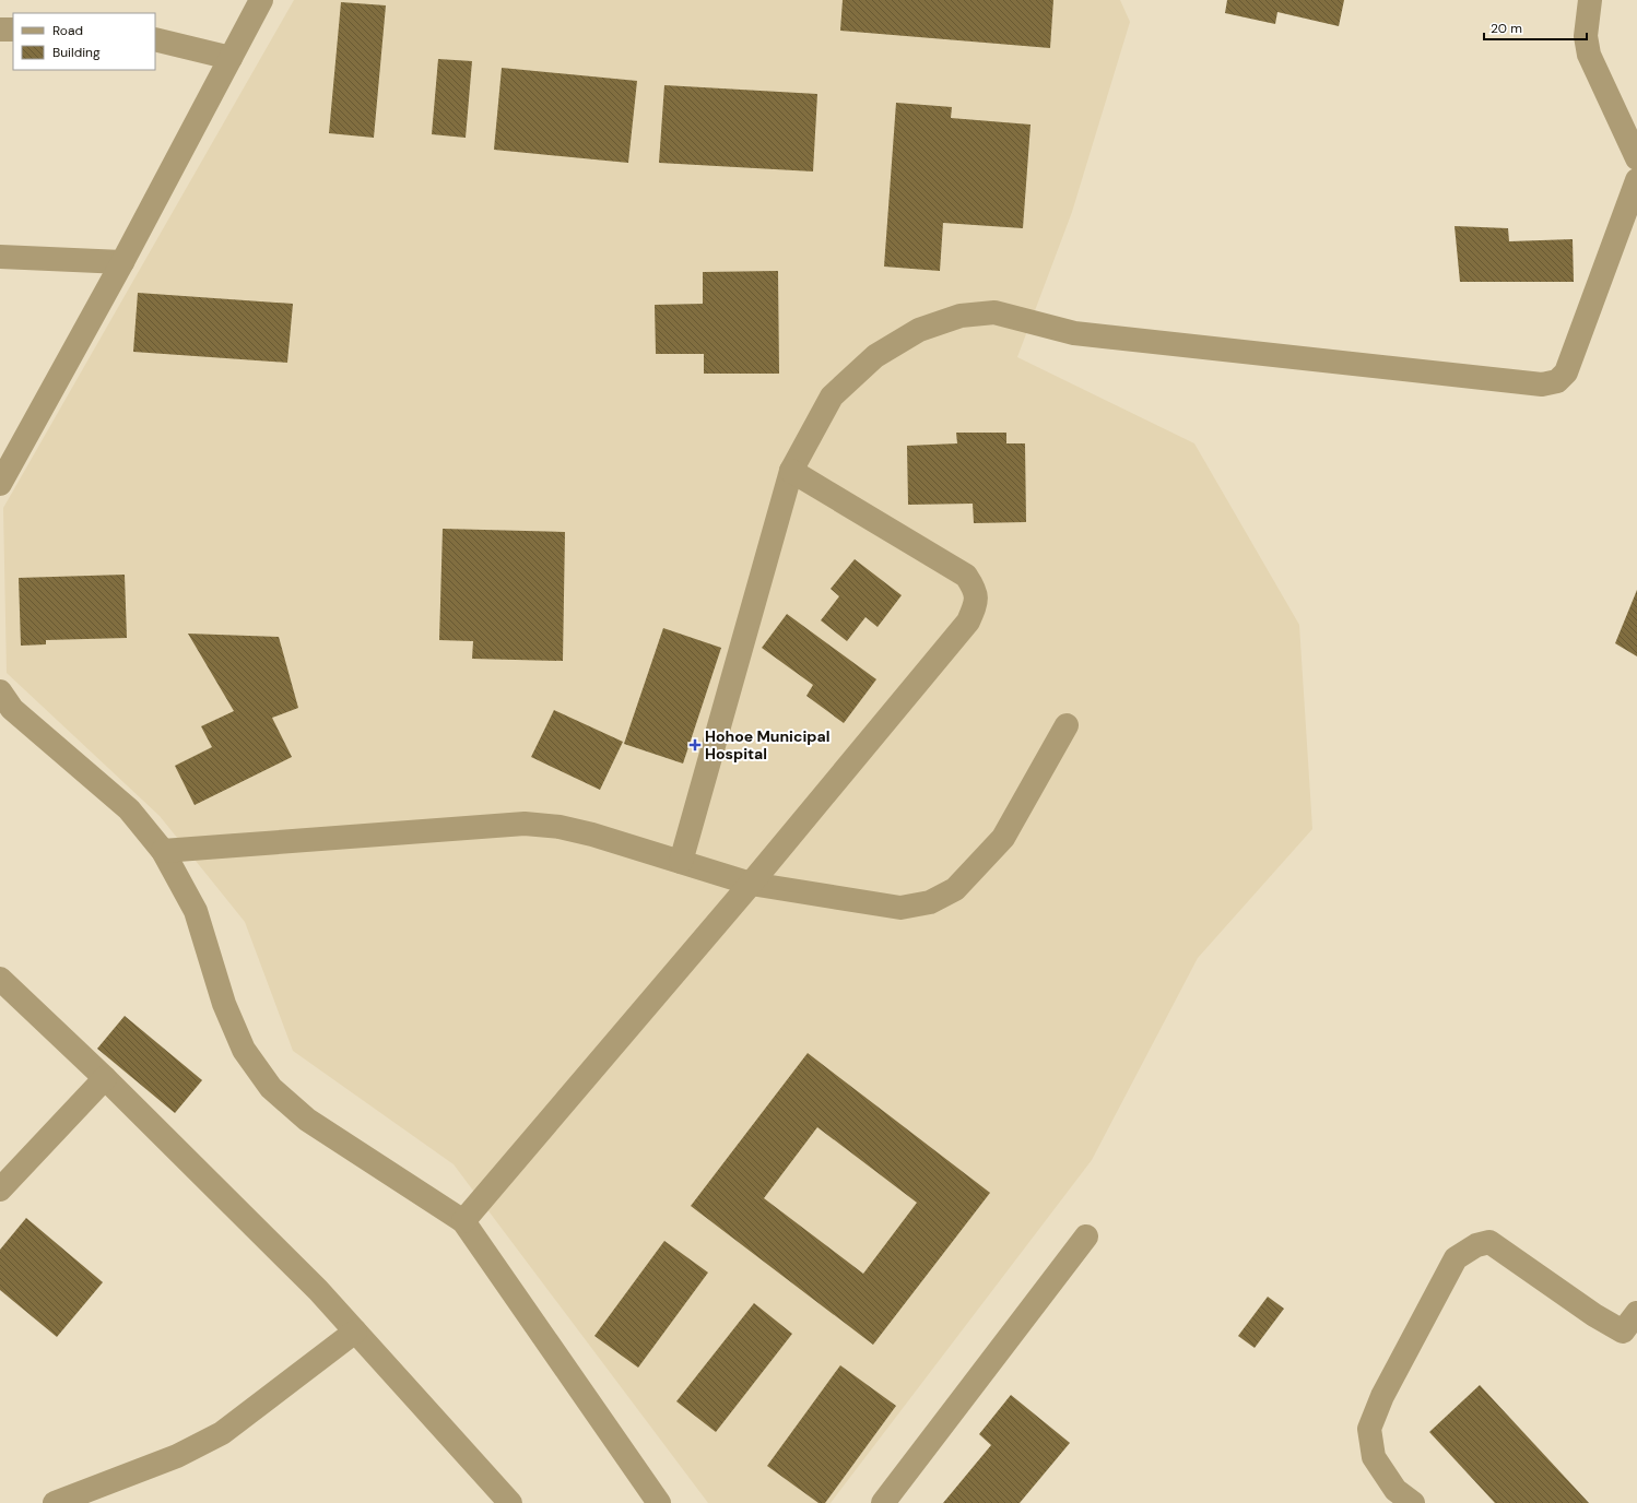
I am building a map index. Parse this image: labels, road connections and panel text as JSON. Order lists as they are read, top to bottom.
{
  "places": {
    "health": ["Hohoe Municipal Hospital"]
  },
  "legend": ["Road", "Building"],
  "scale_bar": "20 m"
}
